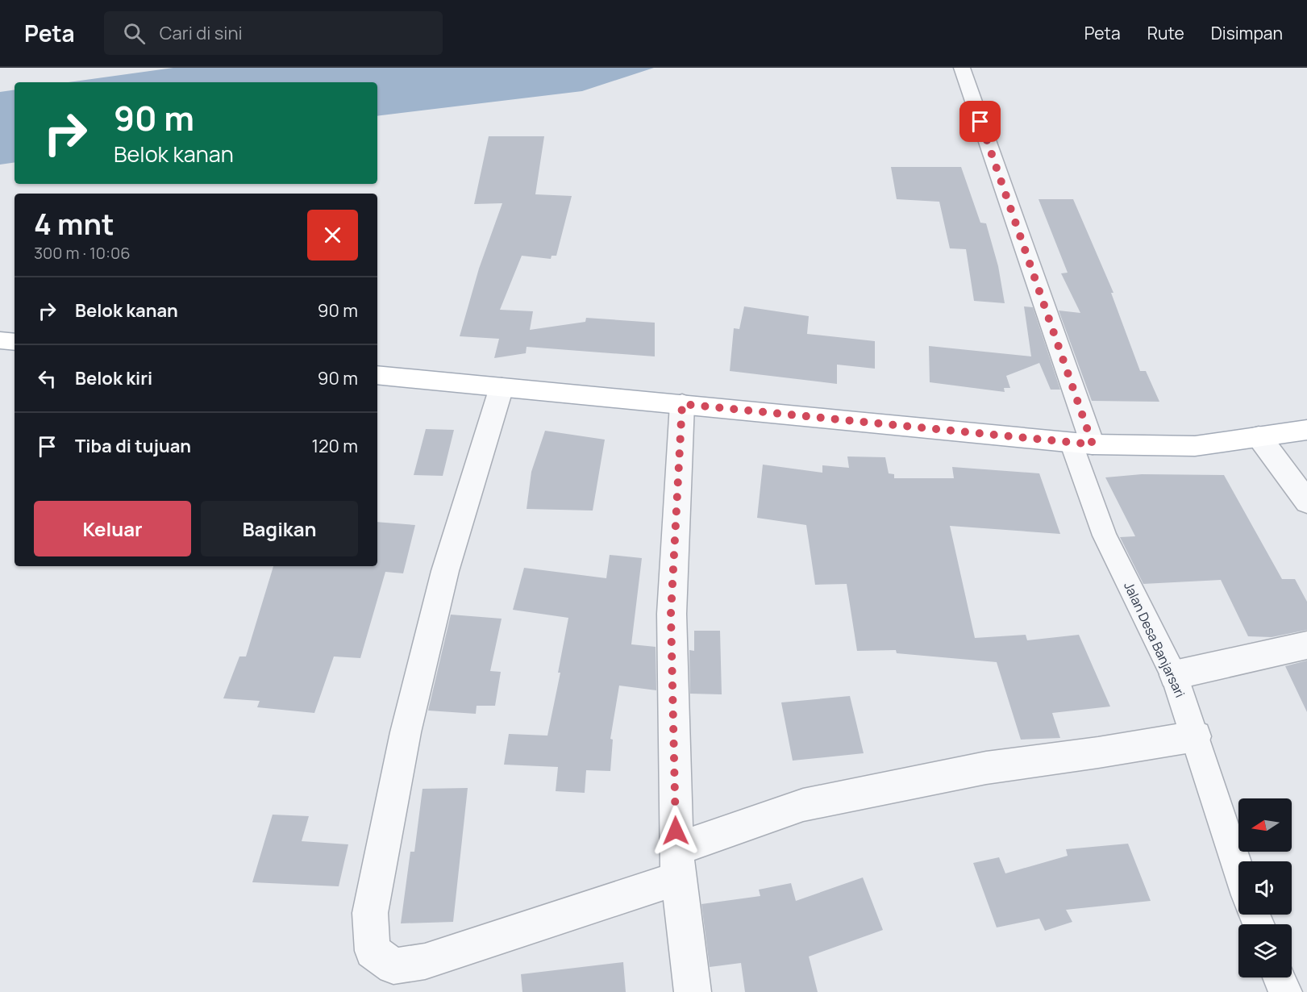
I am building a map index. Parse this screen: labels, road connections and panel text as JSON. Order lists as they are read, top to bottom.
{
  "streets": {
    "street": ["Jalan Desa Banjarsari"]
  },
  "north": "left",
  "page": {
    "header": "Peta",
    "search": "Cari di sini",
    "nav": ["Peta", "Rute", "Disimpan"],
    "turn": ["90 m", "Belok kanan"],
    "heading": ["4 mnt", "300 m · 10:06"],
    "list": [
      {
        "name": "Belok kanan",
        "value": "90 m"
      },
      {
        "name": "Belok kiri",
        "value": "90 m"
      },
      {
        "name": "Tiba di tujuan",
        "value": "120 m"
      }
    ],
    "buttons": ["Keluar", "Bagikan"]
  }
}
